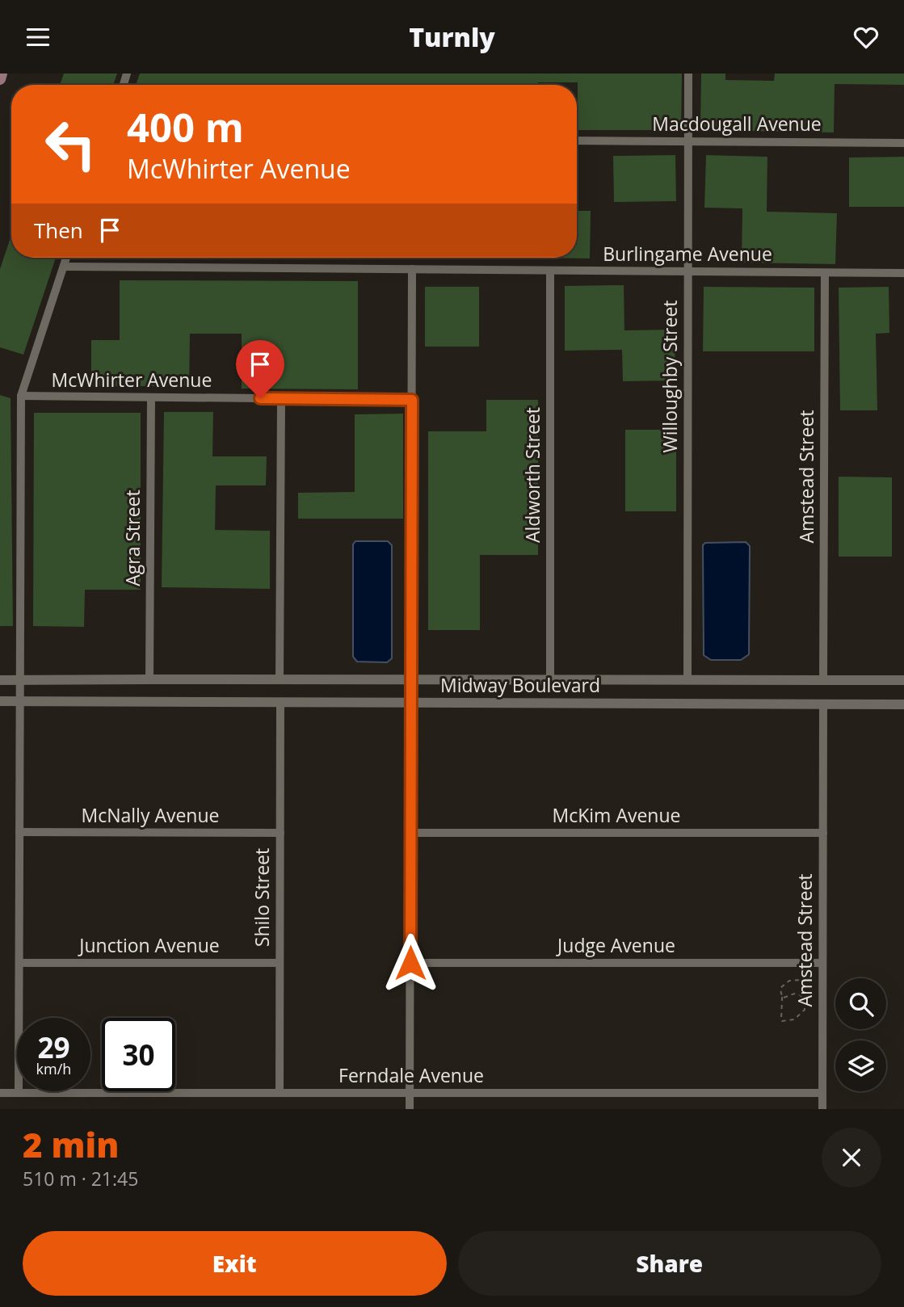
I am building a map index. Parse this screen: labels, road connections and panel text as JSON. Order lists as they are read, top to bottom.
{
  "streets": {
    "street": [
      "Macdougall Avenue",
      "Burlingame Avenue",
      "Willoughby Street",
      "McWhirter Avenue",
      "Aldworth Street",
      "Amstead Street",
      "Agra Street",
      "Midway Boulevard",
      "McNally Avenue",
      "McKim Avenue",
      "Shilo Street",
      "Junction Avenue",
      "Judge Avenue",
      "Ferndale Avenue"
    ]
  },
  "crossings": [
    ["Macdougall Avenue", "Willoughby Street"],
    ["Burlingame Avenue", "Willoughby Street"],
    ["Burlingame Avenue", "Aldworth Street"],
    ["Burlingame Avenue", "Amstead Street"],
    ["Willoughby Street", "Midway Boulevard"],
    ["McWhirter Avenue", "Agra Street"],
    ["Aldworth Street", "Midway Boulevard"],
    ["Amstead Street", "Midway Boulevard"],
    ["Amstead Street", "McKim Avenue"],
    ["Amstead Street", "Judge Avenue"],
    ["Amstead Street", "Ferndale Avenue"],
    ["Agra Street", "Midway Boulevard"],
    ["Midway Boulevard", "Shilo Street"],
    ["McNally Avenue", "Shilo Street"],
    ["Shilo Street", "Junction Avenue"],
    ["Shilo Street", "Ferndale Avenue"]
  ],
  "page": {
    "header": "Turnly",
    "turn": ["400 m", "McWhirter Avenue"],
    "then": "Then",
    "speed": "29 km/h",
    "limit": "30",
    "heading": ["2 min", "510 m · 21:45"],
    "buttons": ["Exit", "Share"]
  }
}
